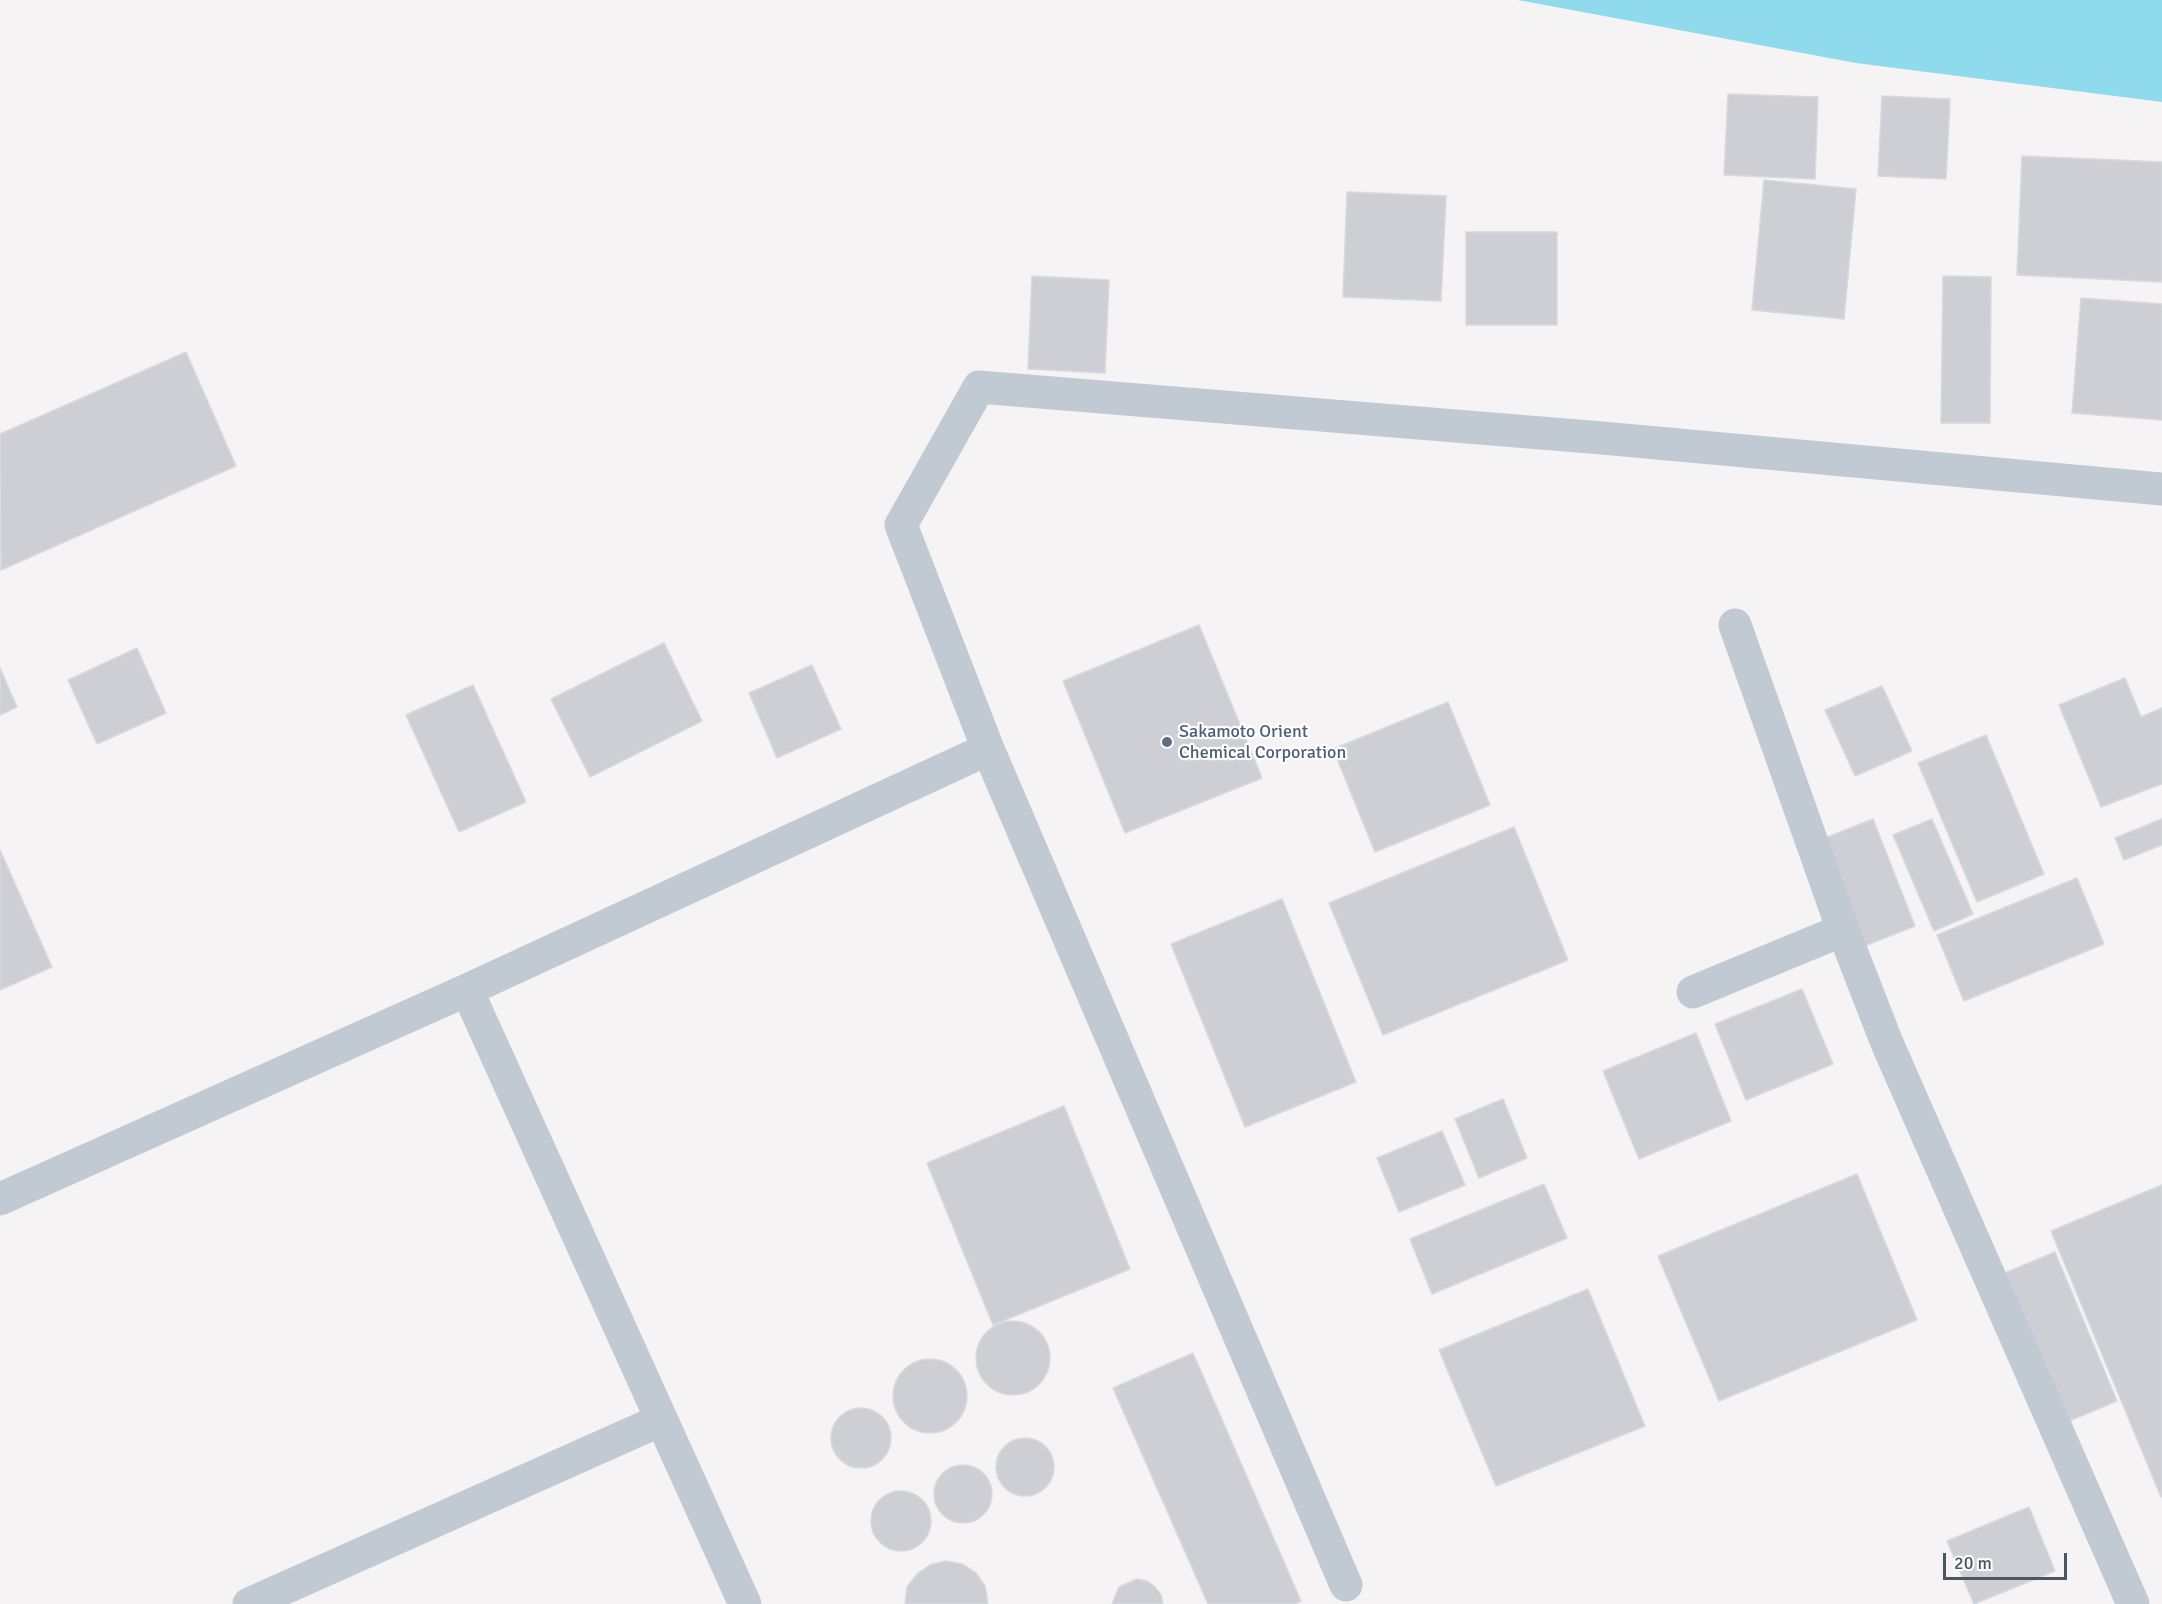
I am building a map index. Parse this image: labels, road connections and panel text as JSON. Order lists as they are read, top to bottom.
{
  "places": ["Sakamoto Orient Chemical Corporation"],
  "scale_bar": "20 m"
}
